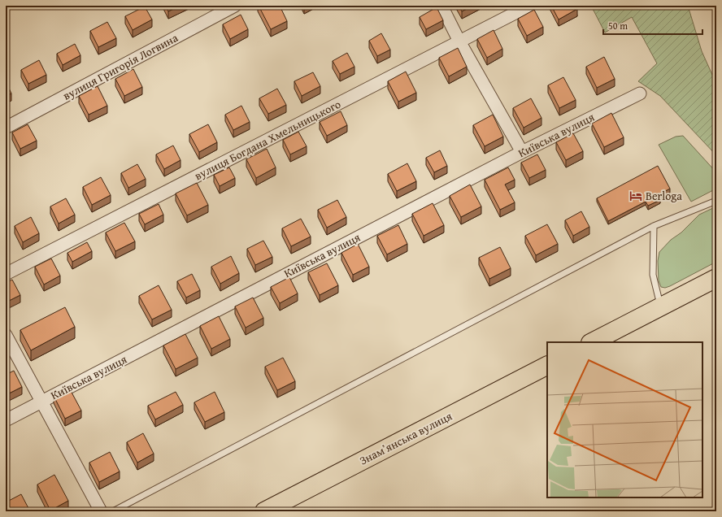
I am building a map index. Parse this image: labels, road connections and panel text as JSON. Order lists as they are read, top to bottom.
{
  "streets": {
    "highway": ["Знамʼянська вулиця"],
    "street": ["вулиця Григорія Логвина", "Київська вулиця", "вулиця Богдана Хмельницького"]
  },
  "places": {
    "hotel": ["Berloga"]
  },
  "scale_bar": "50 m"
}
